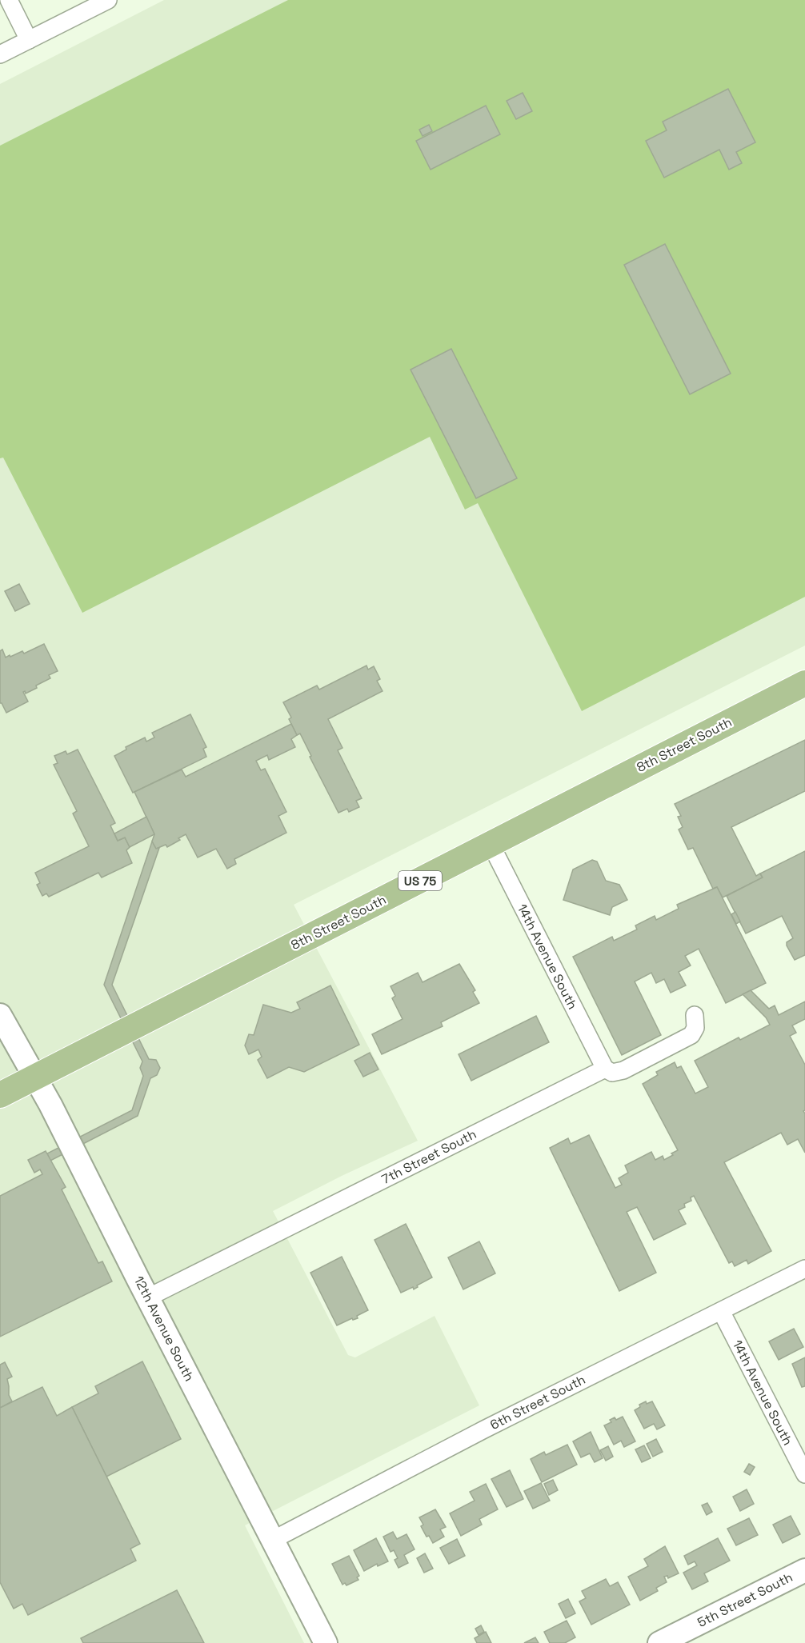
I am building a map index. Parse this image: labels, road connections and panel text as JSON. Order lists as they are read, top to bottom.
{
  "streets": {
    "main road": ["8th Street South", "US 75"],
    "street": [
      "14th Avenue South",
      "7th Street South",
      "12th Avenue South",
      "6th Street South",
      "5th Street South"
    ]
  },
  "crossings": [
    ["8th Street South", "14th Avenue South"],
    ["8th Street South", "12th Avenue South"],
    ["14th Avenue South", "7th Street South"],
    ["14th Avenue South", "6th Street South"],
    ["7th Street South", "12th Avenue South"],
    ["12th Avenue South", "6th Street South"]
  ]
}
